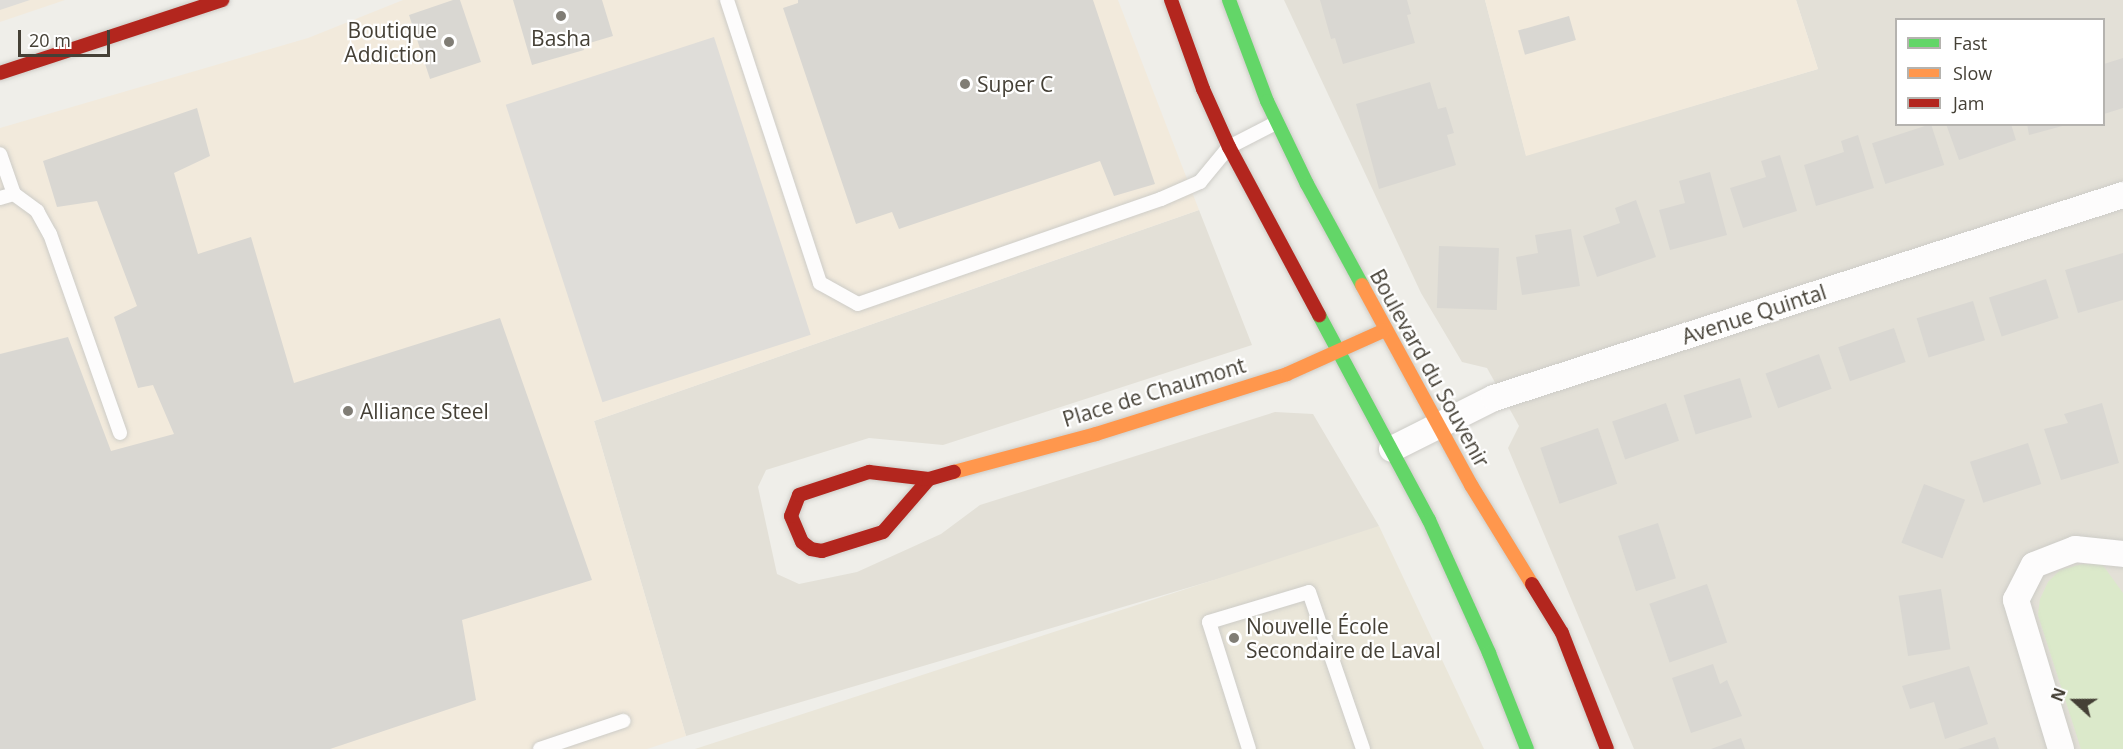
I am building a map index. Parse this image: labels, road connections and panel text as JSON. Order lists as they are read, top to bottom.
{
  "streets": {
    "street": ["Avenue Quintal", "Boulevard du Souvenir", "Place de Chaumont"]
  },
  "crossings": [
    ["Avenue Quintal", "Boulevard du Souvenir"],
    ["Boulevard du Souvenir", "Place de Chaumont"]
  ],
  "places": [
    "Basha",
    "Boutique Addiction",
    "Super C",
    "Alliance Steel",
    "Nouvelle École Secondaire de Laval"
  ],
  "legend": ["Fast", "Slow", "Jam"],
  "scale_bar": "20 m",
  "north": "left"
}
